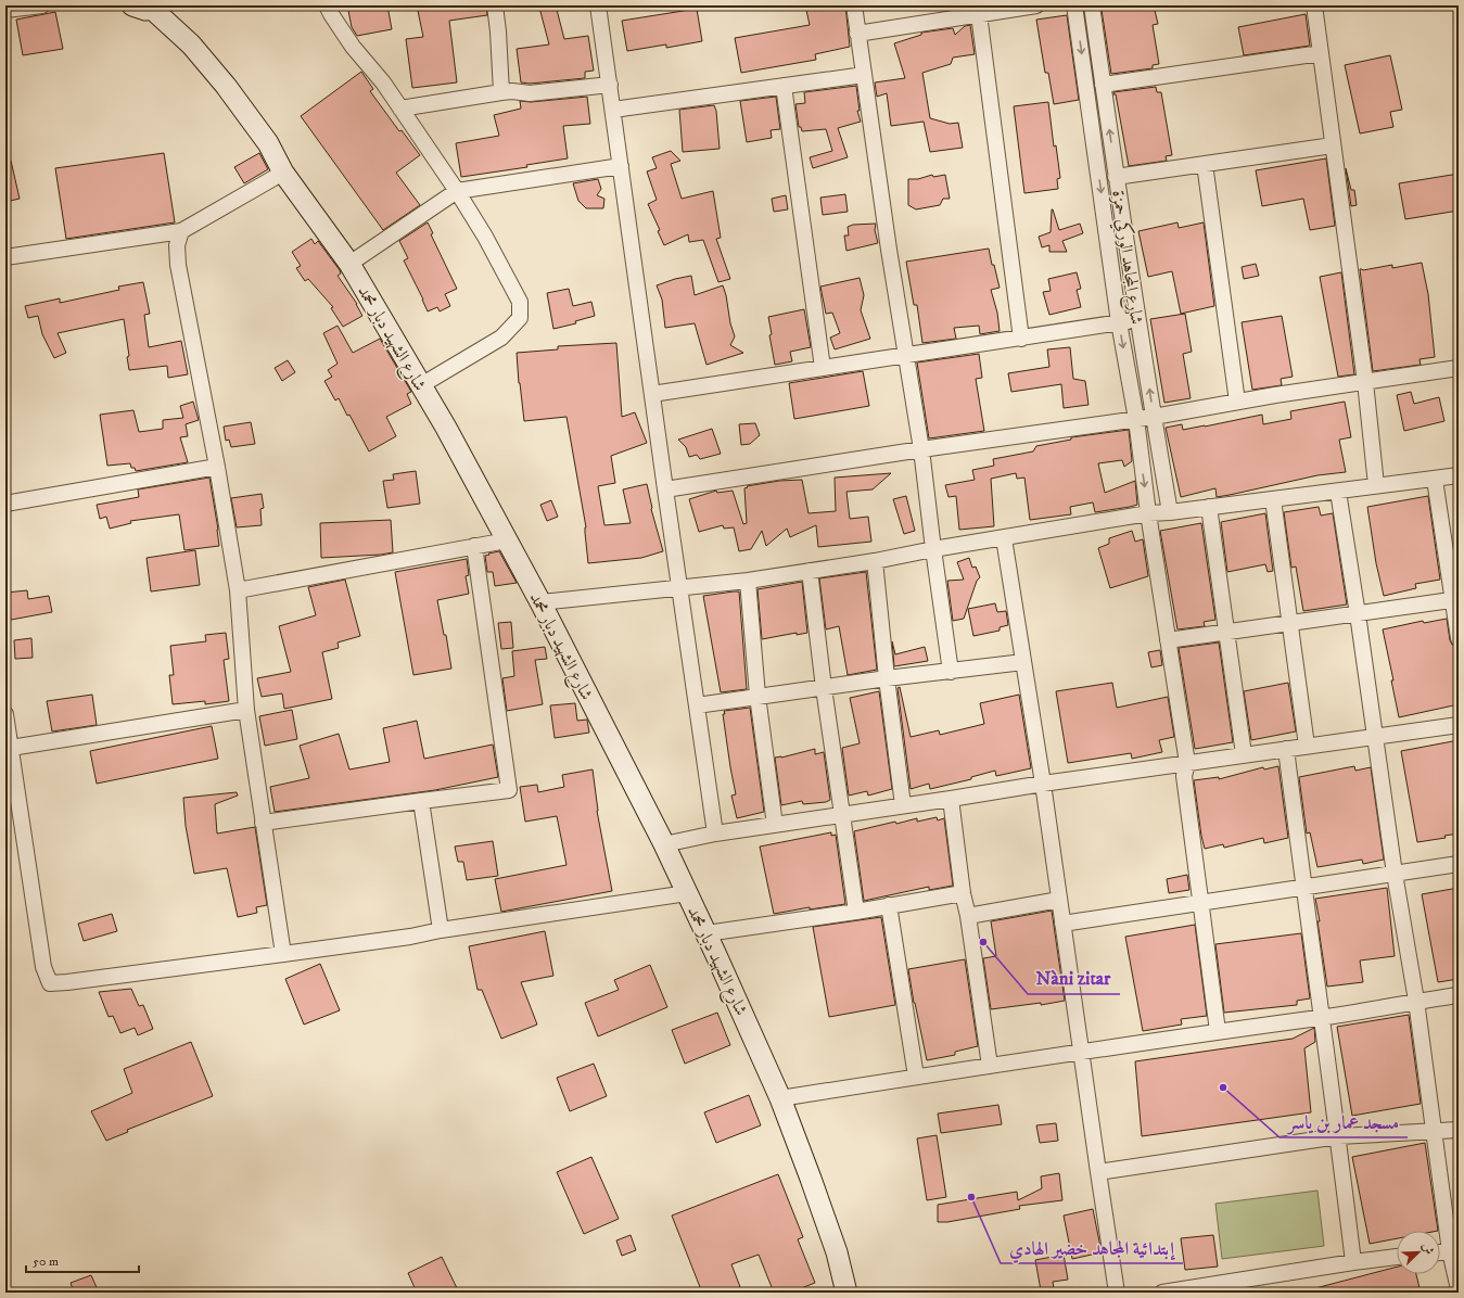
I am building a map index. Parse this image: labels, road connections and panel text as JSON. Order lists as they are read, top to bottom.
{
  "streets": {
    "street": ["شارع المجاهد الوركي حمزة", "شارع الشهيد دبار محمد"]
  },
  "places": ["Nàni zitar", "مسجد عمار بن ياسر", "إبتدائية المجاهد خضير الهادي"],
  "scale_bar": "50 m",
  "north": "top right"
}
